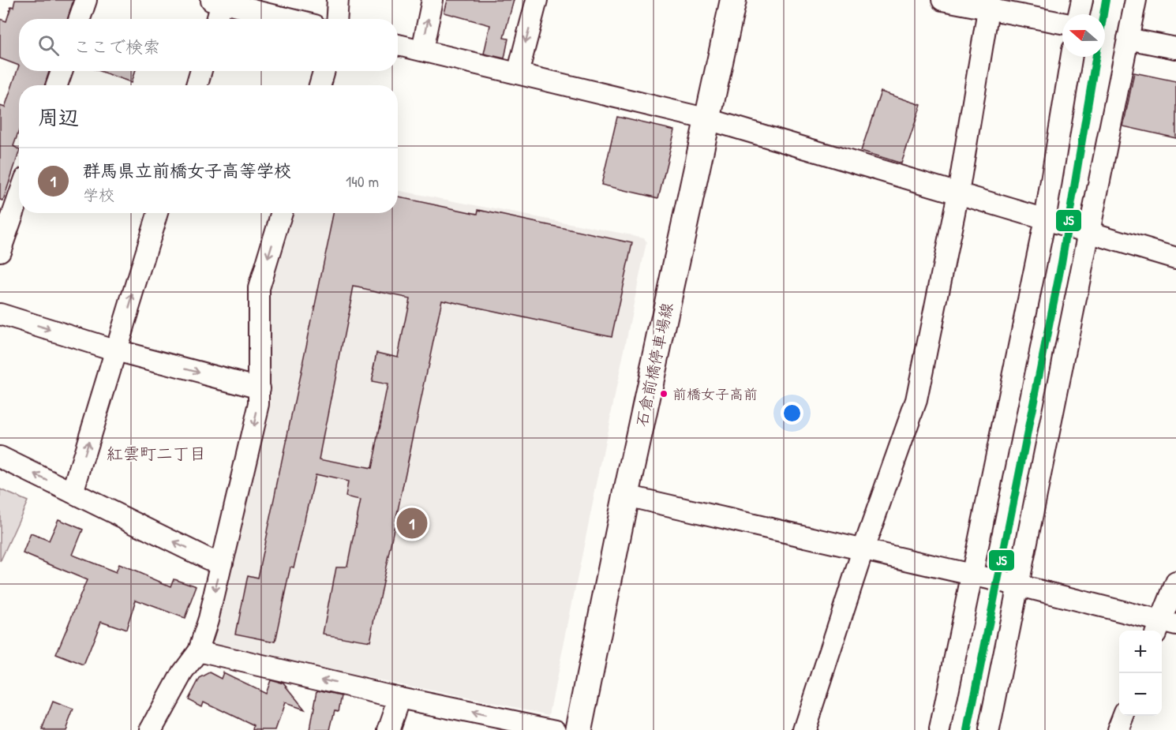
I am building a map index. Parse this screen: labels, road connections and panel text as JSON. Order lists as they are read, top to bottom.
{
  "streets": {
    "main road": ["石倉前橋停車場線"]
  },
  "districts": ["紅雲町二丁目"],
  "places": ["前橋女子高前"],
  "lines": ["transit line JS"],
  "north": "left",
  "page": {
    "search": "ここで検索",
    "heading": "周辺",
    "list": [
      {
        "mark": "1",
        "name": "群馬県立前橋女子高等学校",
        "note": "学校",
        "value": "140 m"
      }
    ],
    "pins": "1",
    "map_buttons": ["+", "−"]
  }
}
